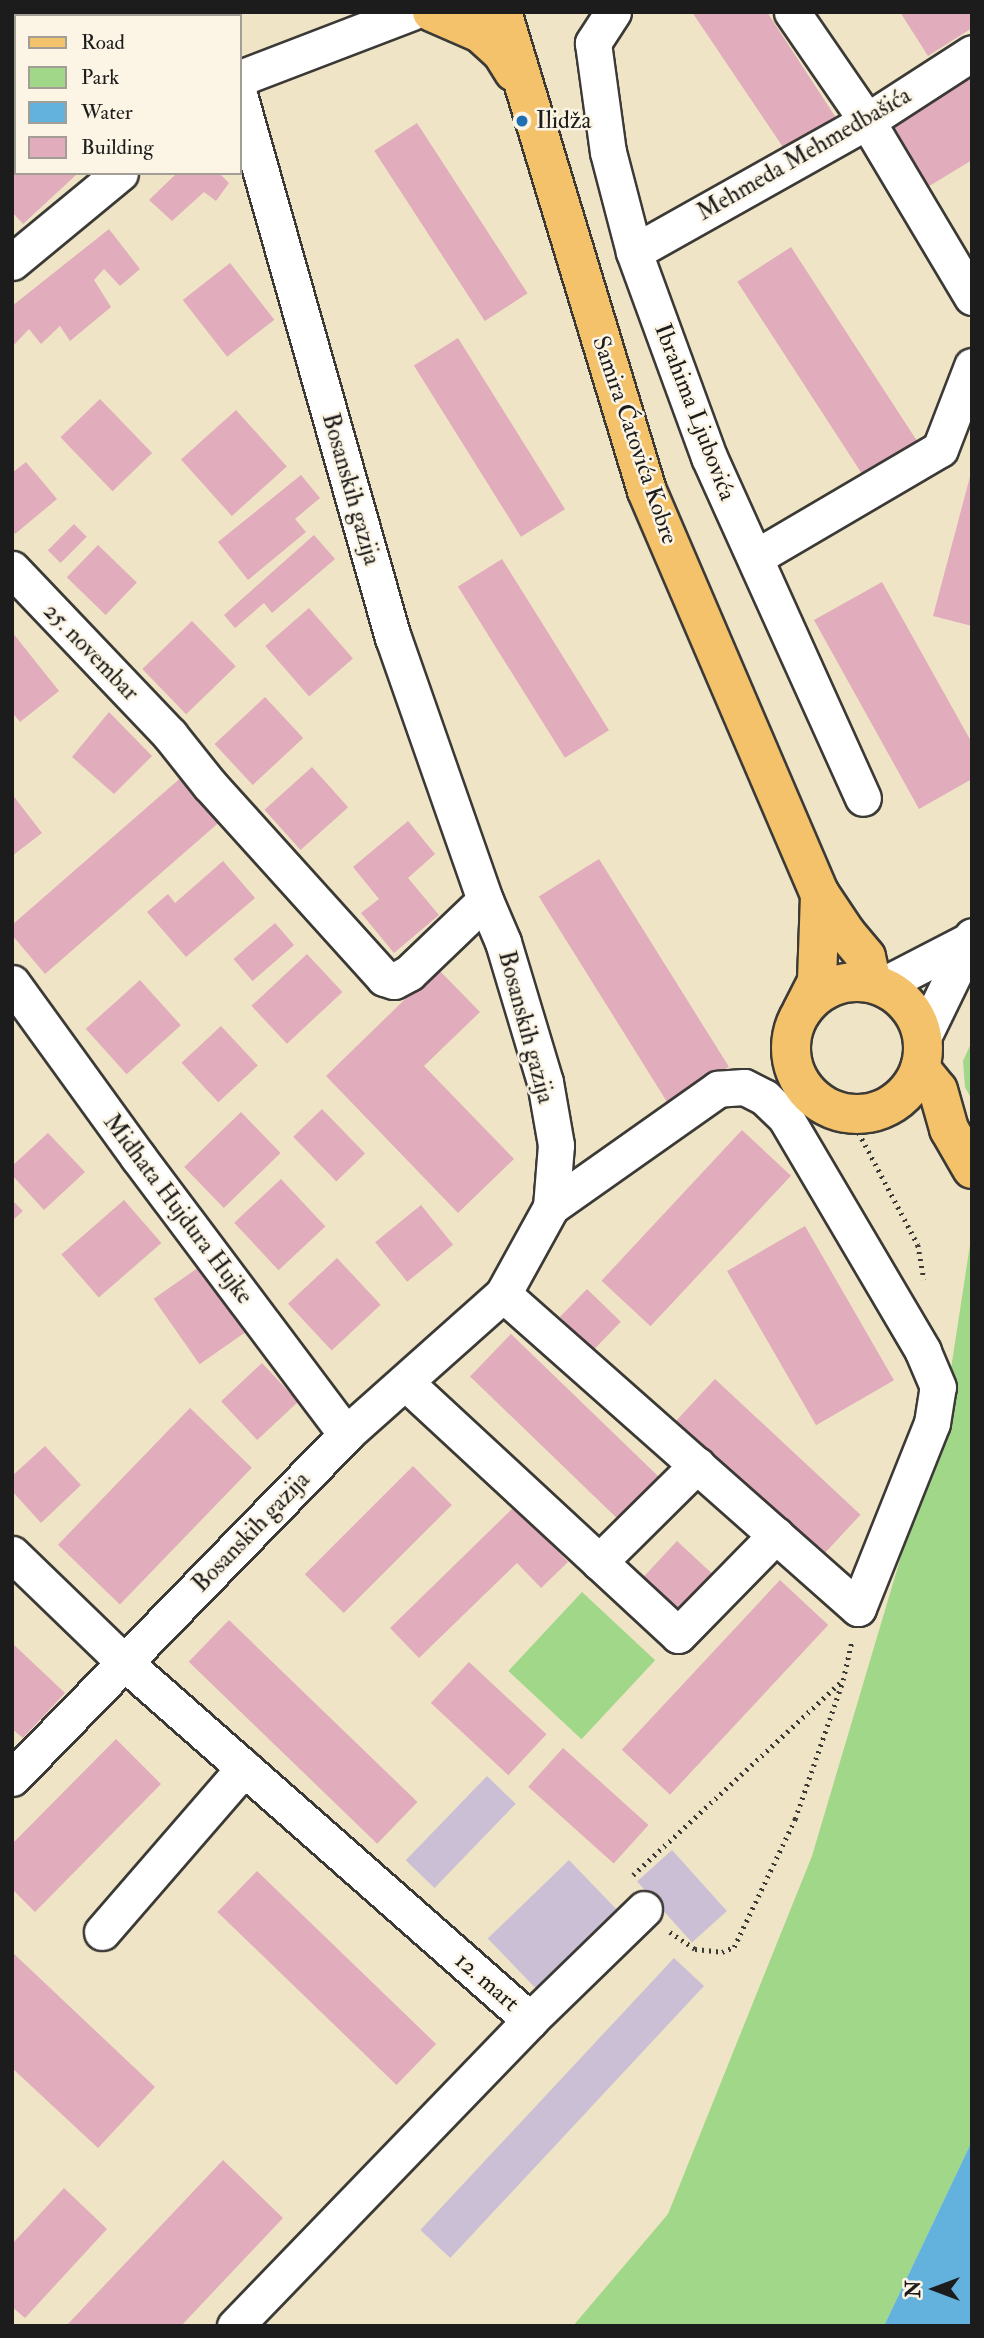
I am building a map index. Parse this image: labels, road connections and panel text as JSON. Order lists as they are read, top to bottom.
{
  "streets": {
    "main road": ["Samira Ćatovića Kobre"],
    "street": [
      "Mehmeda Mehmedbašića",
      "Ibrahima Ljubovića",
      "Bosanskih gazija",
      "25. novembar",
      "Midhata Hujdura Hujke",
      "12. mart"
    ]
  },
  "crossings": [
    ["Mehmeda Mehmedbašića", "Ibrahima Ljubovića"],
    ["Bosanskih gazija", "25. novembar"],
    ["Bosanskih gazija", "Midhata Hujdura Hujke"],
    ["Bosanskih gazija", "12. mart"]
  ],
  "places": ["Ilidža"],
  "legend": [
    "Road",
    "Park",
    "Water",
    "Building"
  ],
  "north": "left"
}
